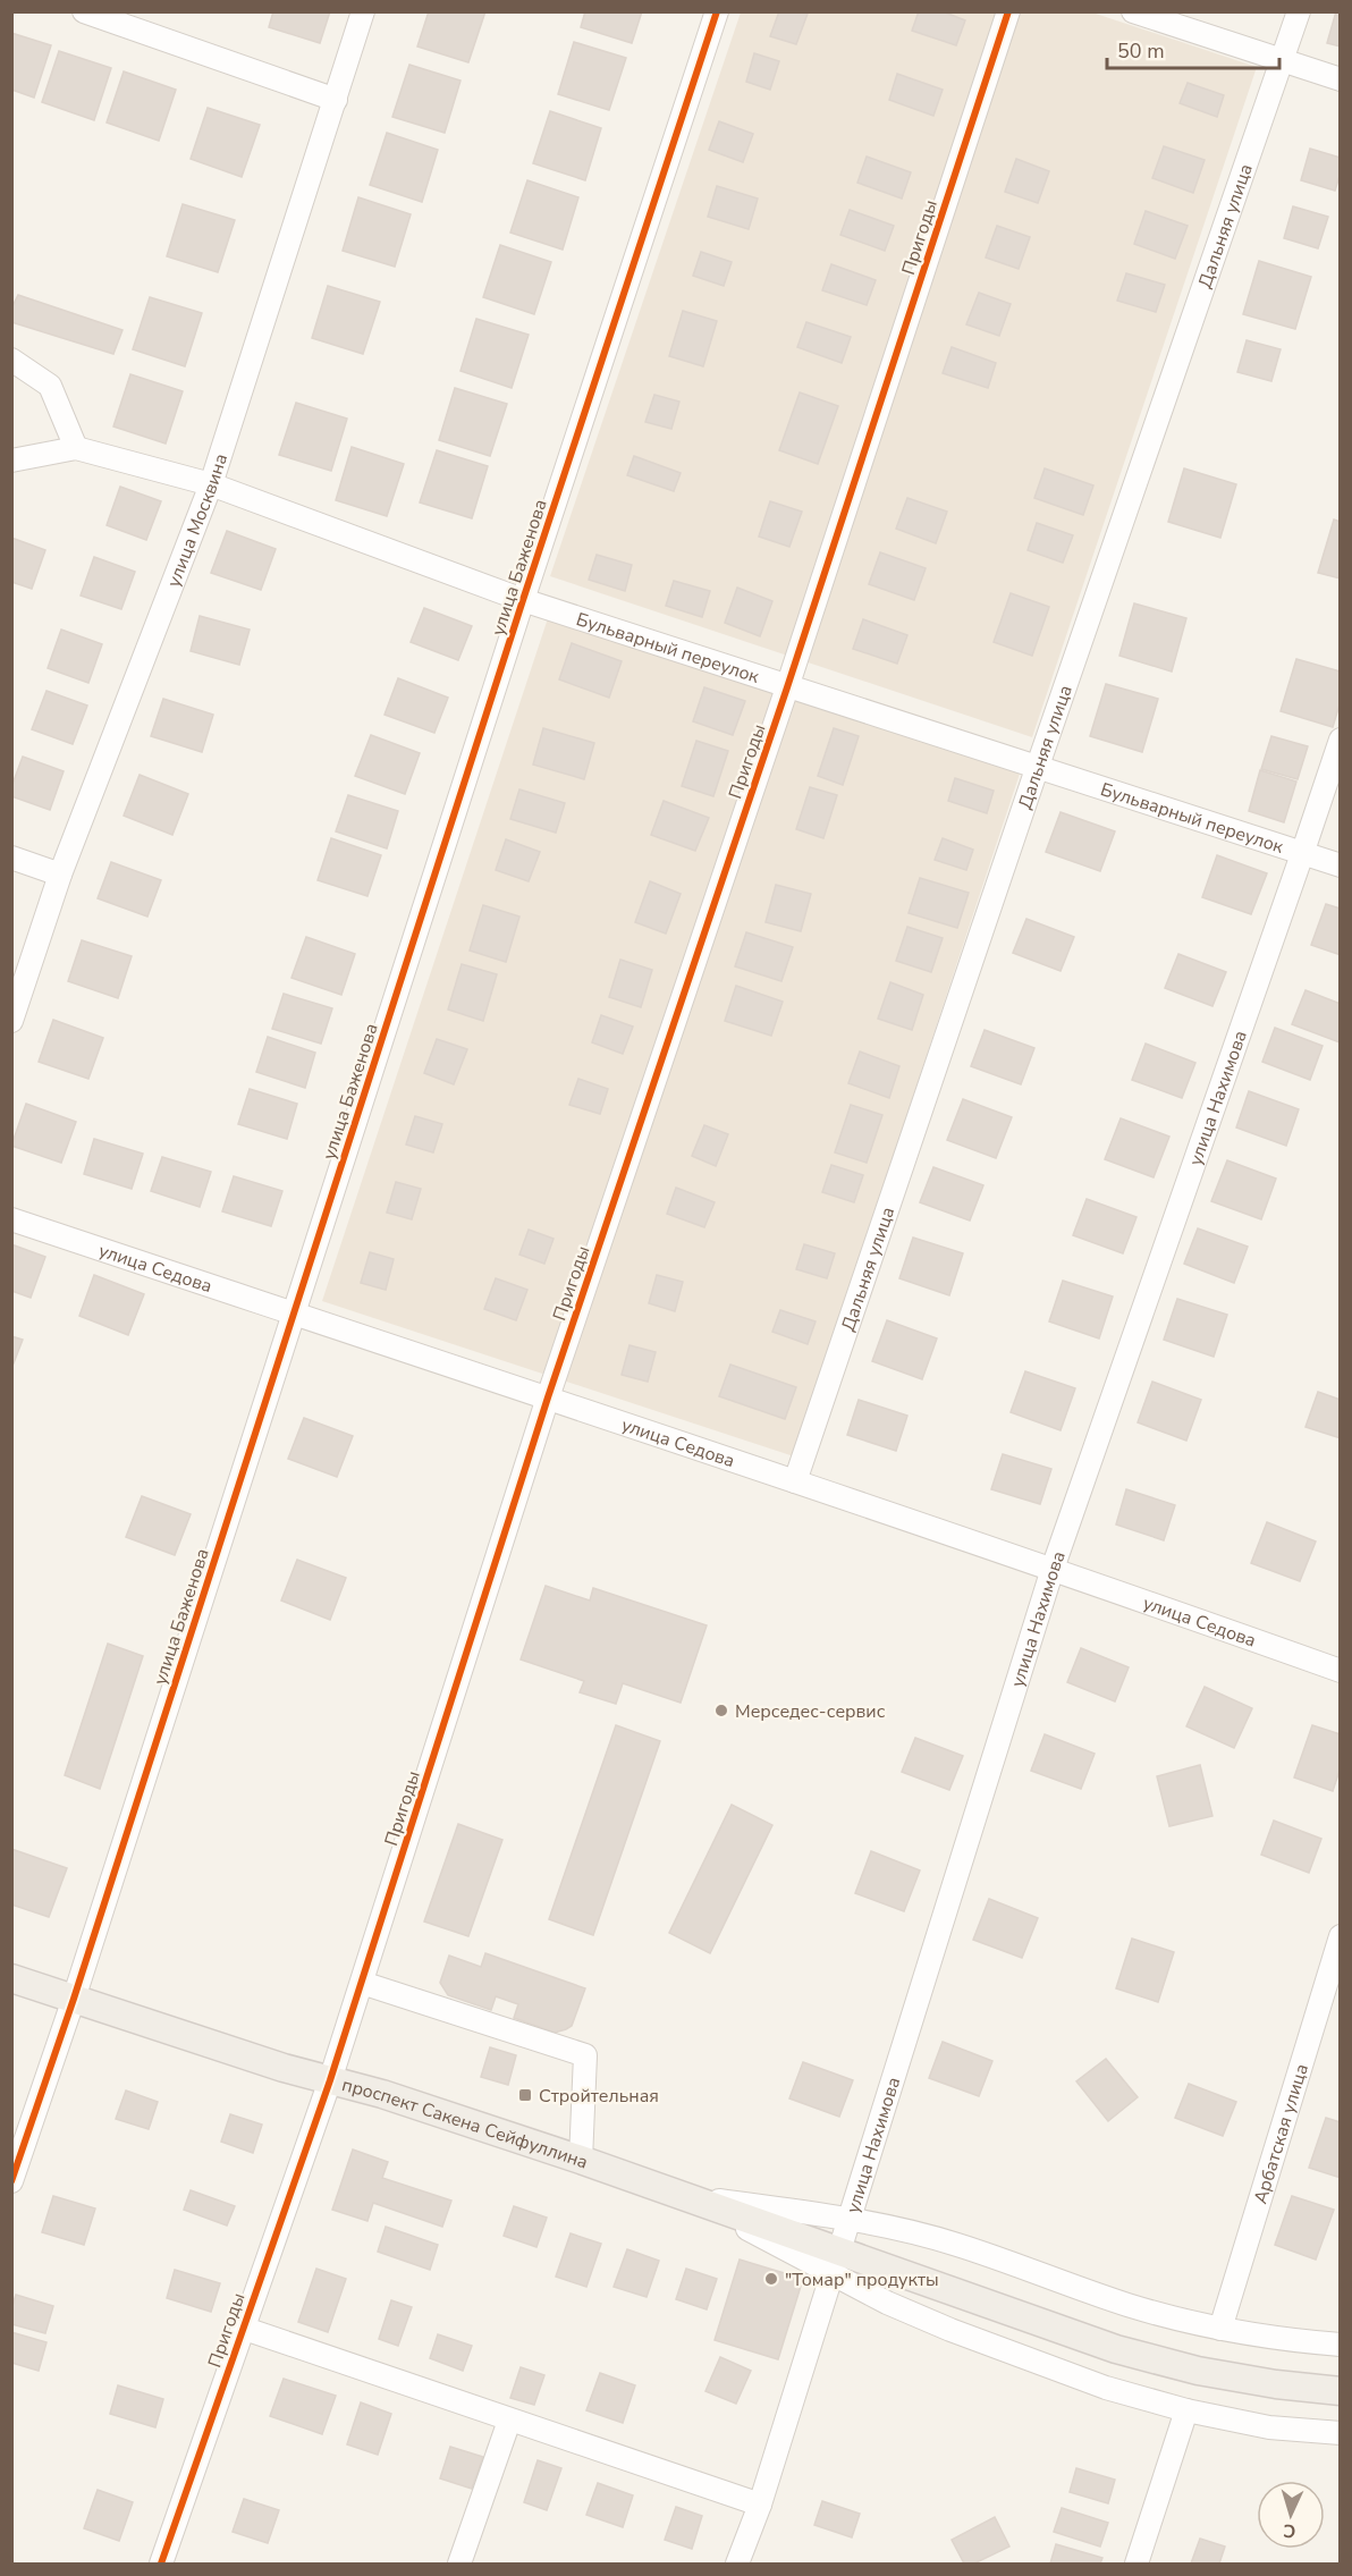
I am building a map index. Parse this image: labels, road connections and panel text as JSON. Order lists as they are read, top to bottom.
{
  "streets": {
    "main road": ["проспект Сакена Сейфуллина"],
    "street": [
      "Дальняя улица",
      "Пригоды",
      "улица Москвина",
      "улица Баженова",
      "Бульварный переулок",
      "улица Нахимова",
      "улица Седова",
      "Арбатская улица"
    ]
  },
  "crossings": [
    ["Дальняя улица", "Бульварный переулок"],
    ["Дальняя улица", "улица Седова"],
    ["Пригоды", "Бульварный переулок"],
    ["Пригоды", "улица Седова"],
    ["Пригоды", "проспект Сакена Сейфуллина"],
    ["улица Москвина", "Бульварный переулок"],
    ["улица Баженова", "Бульварный переулок"],
    ["улица Баженова", "улица Седова"],
    ["улица Баженова", "проспект Сакена Сейфуллина"],
    ["Бульварный переулок", "улица Нахимова"],
    ["улица Нахимова", "улица Седова"],
    ["улица Нахимова", "проспект Сакена Сейфуллина"]
  ],
  "places": {
    "other": ["Мерседес-сервис", "\"Томар\" продукты"],
    "transit": ["Стройтельная"]
  },
  "scale_bar": "50 m",
  "north": "bottom"
}
